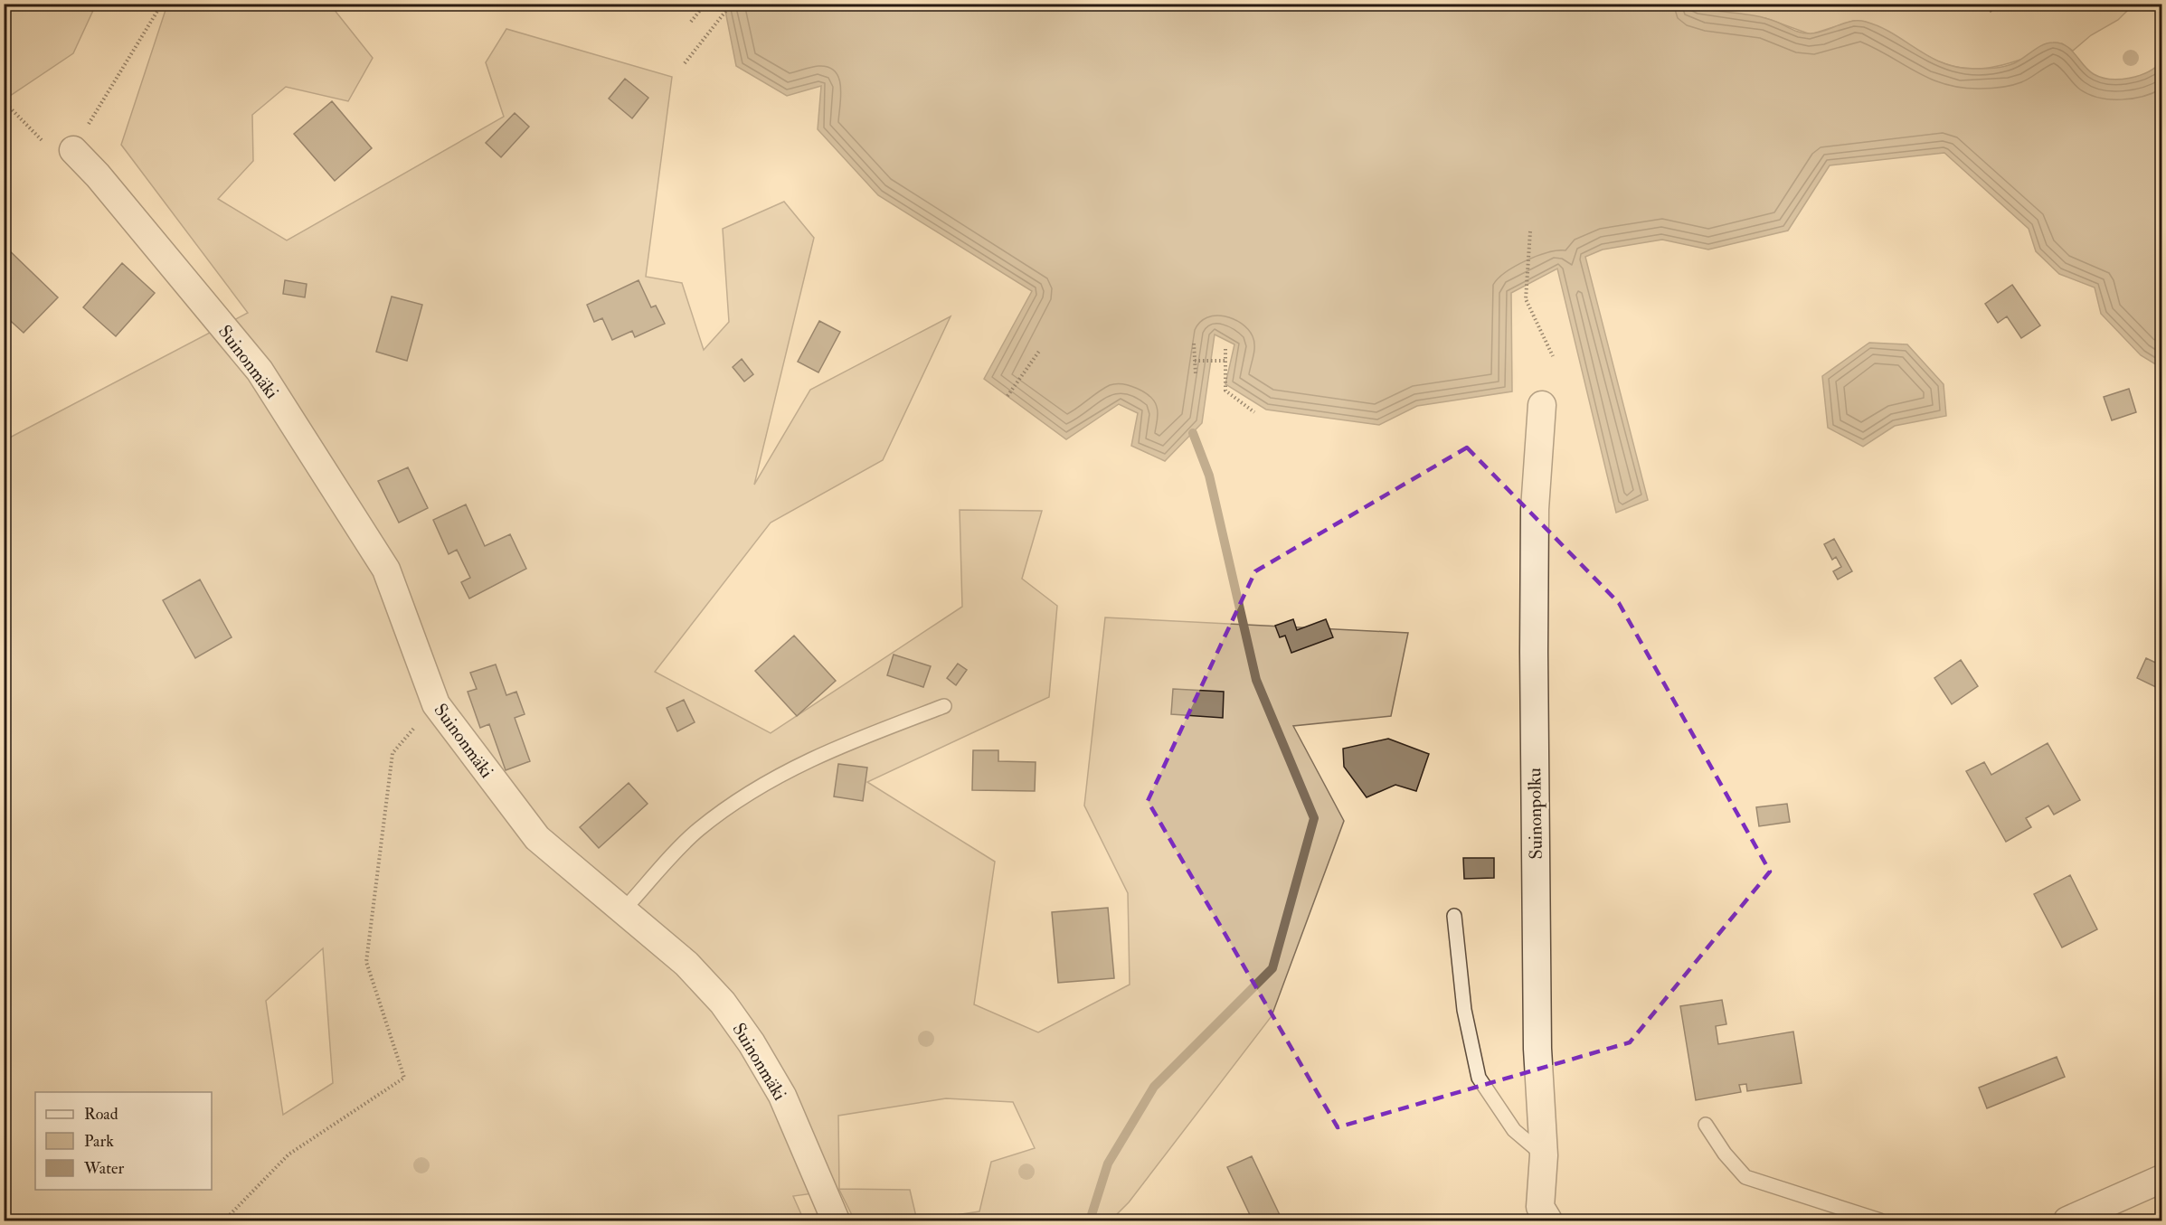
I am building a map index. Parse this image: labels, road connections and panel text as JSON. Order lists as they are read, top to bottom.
{
  "streets": {
    "street": ["Suinonmäki", "Suinonpolku"]
  },
  "legend": ["Road", "Park", "Water"]
}
